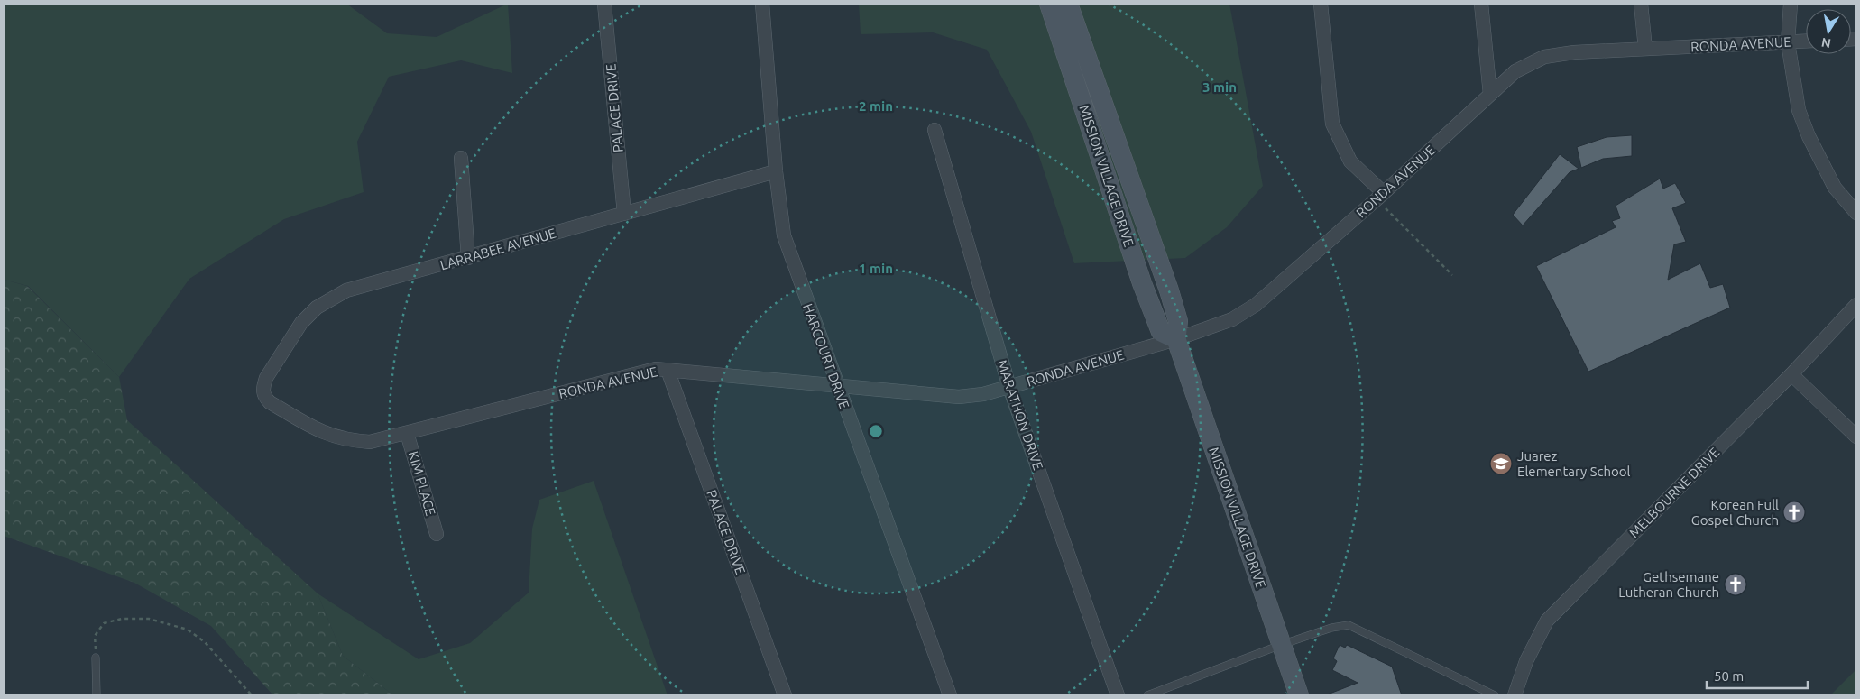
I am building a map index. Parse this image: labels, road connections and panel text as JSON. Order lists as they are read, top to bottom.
{
  "streets": {
    "main road": ["MISSION VILLAGE DRIVE"],
    "street": [
      "RONDA AVENUE",
      "PALACE DRIVE",
      "LARRABEE AVENUE",
      "HARCOURT DRIVE",
      "MARATHON DRIVE",
      "KIM PLACE",
      "MELBOURNE DRIVE"
    ]
  },
  "crossings": [
    ["RONDA AVENUE", "PALACE DRIVE"],
    ["RONDA AVENUE", "MISSION VILLAGE DRIVE"],
    ["RONDA AVENUE", "LARRABEE AVENUE"],
    ["RONDA AVENUE", "HARCOURT DRIVE"],
    ["RONDA AVENUE", "MARATHON DRIVE"],
    ["RONDA AVENUE", "KIM PLACE"],
    ["PALACE DRIVE", "LARRABEE AVENUE"],
    ["LARRABEE AVENUE", "HARCOURT DRIVE"]
  ],
  "places": {
    "school or university": ["Juarez Elementary School"],
    "church": ["Korean Full Gospel Church", "Gethsemane Lutheran Church"]
  },
  "scale_bar": "50 m",
  "north": "bottom",
  "rings": ["3 min", "2 min", "1 min"]
}
